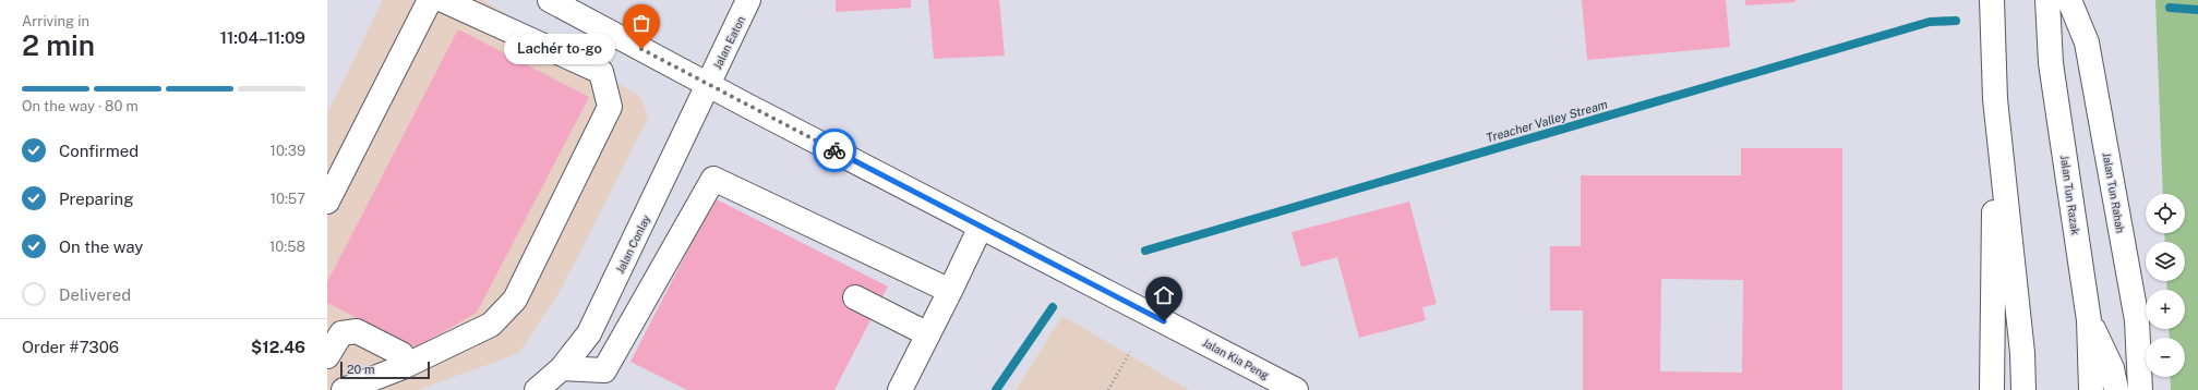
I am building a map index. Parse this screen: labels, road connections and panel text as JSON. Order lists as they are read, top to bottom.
{
  "streets": {
    "main road": [
      "Jalan Eaton",
      "Jalan Tun Rahah",
      "Jalan Tun Razak",
      "Jalan Conlay",
      "Jalan Kia Peng"
    ]
  },
  "crossings": [
    ["Jalan Eaton", "Jalan Conlay"],
    ["Jalan Eaton", "Jalan Kia Peng"],
    ["Jalan Conlay", "Jalan Kia Peng"]
  ],
  "water": ["Treacher Valley Stream"],
  "places": ["Lachér to-go"],
  "scale_bar": "20 m",
  "page": {
    "heading": ["2 min", "Arriving in", "11:04–11:09"],
    "panel": ["Order #7306", "$12.46"],
    "bubble": "Lachér to-go",
    "bar": "On the way · 80 m",
    "list": [
      ["Confirmed", "10:39"],
      ["Preparing", "10:57"],
      ["On the way", "10:58"],
      "Delivered"
    ],
    "map_buttons": ["+", "−"],
    "scale": "20 m"
  }
}
